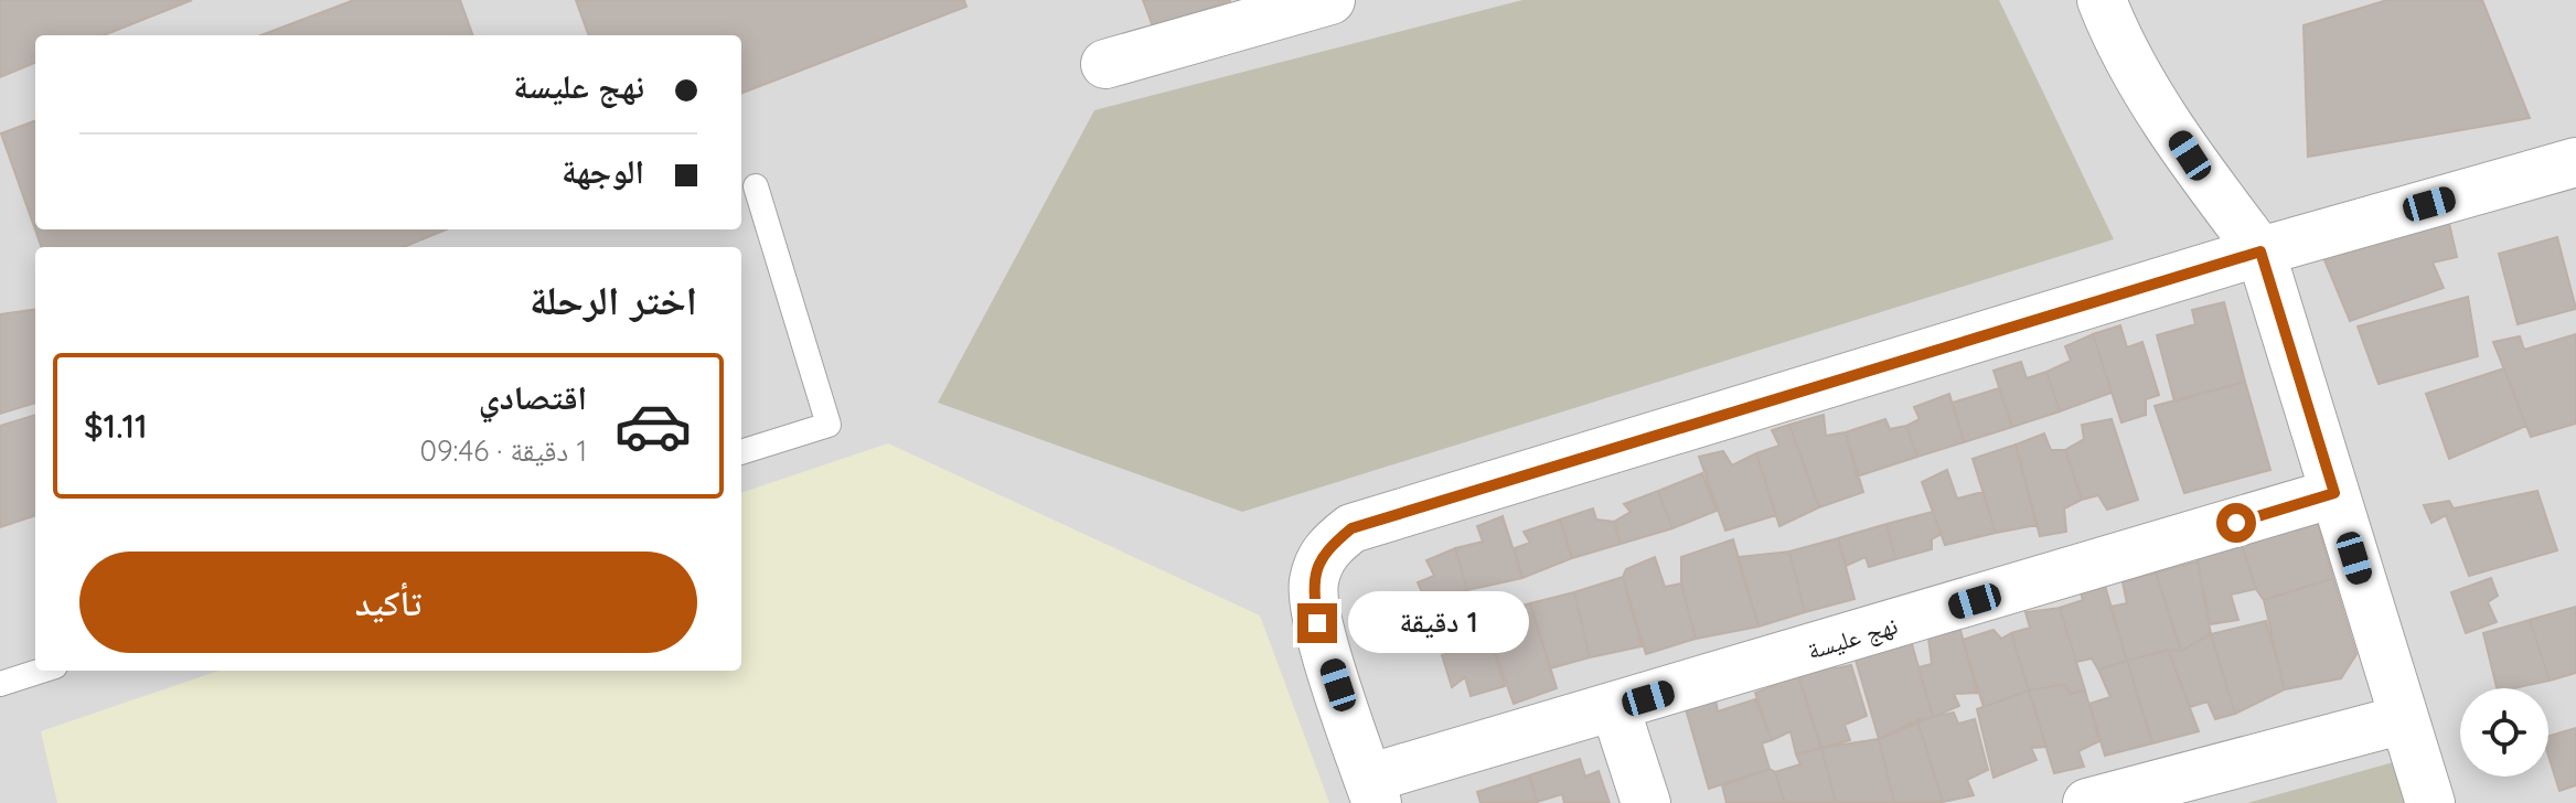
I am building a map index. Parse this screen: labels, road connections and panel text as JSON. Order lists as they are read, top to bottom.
{
  "streets": {
    "street": ["نهج عليسة"]
  },
  "page": {
    "banner": ["نهج عليسة", "الوجهة"],
    "heading": "اختر الرحلة",
    "list": [
      {
        "name": "اقتصادي",
        "note": "1 دقيقة · 09:46",
        "value": "$1.11"
      }
    ],
    "buttons": "تأكيد",
    "bubble": "1 دقيقة"
  }
}
